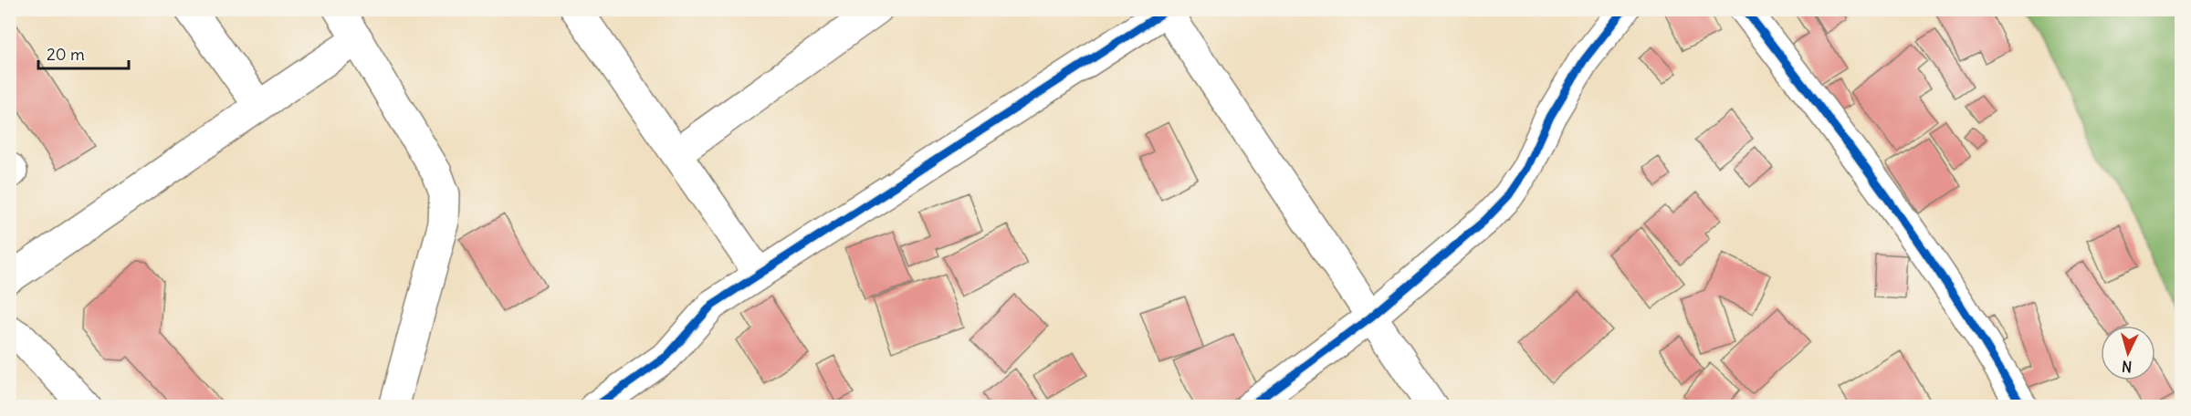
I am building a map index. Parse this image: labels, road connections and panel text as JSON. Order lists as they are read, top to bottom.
{
  "scale_bar": "20 m",
  "north": "bottom"
}
